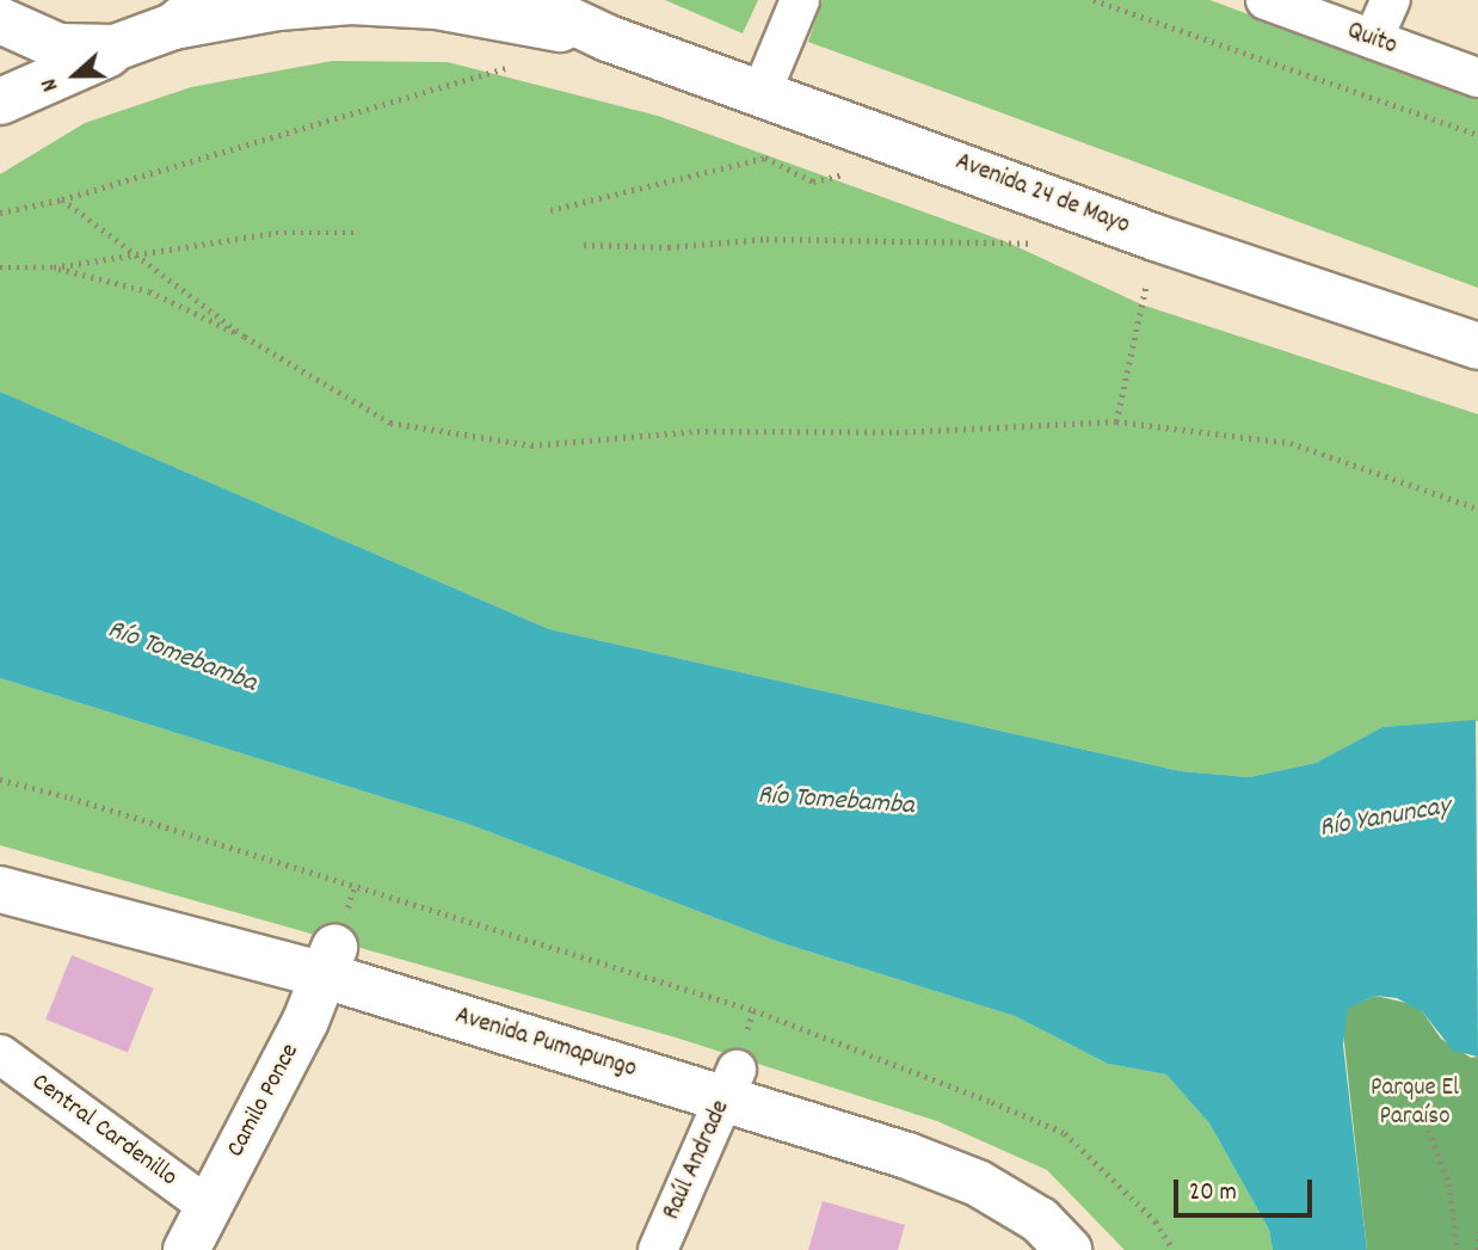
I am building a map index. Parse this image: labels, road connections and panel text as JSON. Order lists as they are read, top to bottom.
{
  "streets": {
    "main road": ["Avenida 24 de Mayo", "Avenida Pumapungo", "Camilo Ponce"],
    "street": ["Quito", "Central Cardenillo", "Raúl Andrade"]
  },
  "crossings": [
    ["Avenida Pumapungo", "Camilo Ponce"],
    ["Avenida Pumapungo", "Raúl Andrade"],
    ["Camilo Ponce", "Central Cardenillo"]
  ],
  "water": ["Río Tomebamba", "Río Yanuncay"],
  "parks": ["Parque El Paraíso"],
  "scale_bar": "20 m",
  "north": "left"
}
